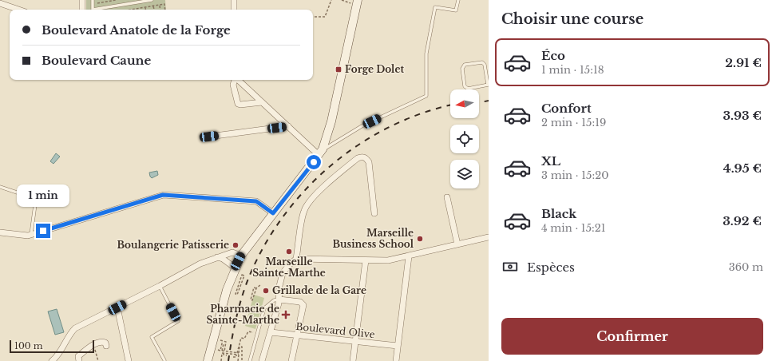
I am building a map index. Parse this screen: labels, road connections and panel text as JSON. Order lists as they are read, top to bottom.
{
  "streets": {
    "street": ["Boulevard Olive"]
  },
  "places": {
    "transit": ["Forge Dolet"],
    "other": [
      "Marseille Business School",
      "Boulangerie Patisserie",
      "Marseille Sainte-Marthe",
      "Grillade de la Gare"
    ],
    "health": ["Pharmacie de Sainte-Marthe"]
  },
  "scale_bar": "100 m",
  "north": "left",
  "page": {
    "heading": "Choisir une course",
    "banner": ["Boulevard Anatole de la Forge", "Boulevard Caune"],
    "list": [
      {
        "name": "Éco",
        "note": "1 min · 15:18",
        "value": "2.91 €"
      },
      {
        "name": "Confort",
        "note": "2 min · 15:19",
        "value": "3.93 €"
      },
      {
        "name": "XL",
        "note": "3 min · 15:20",
        "value": "4.95 €"
      },
      {
        "name": "Black",
        "note": "4 min · 15:21",
        "value": "3.92 €"
      }
    ],
    "bubble": "1 min",
    "pay": ["Espèces", "360 m"],
    "buttons": "Confirmer",
    "scale": "100 m"
  }
}
